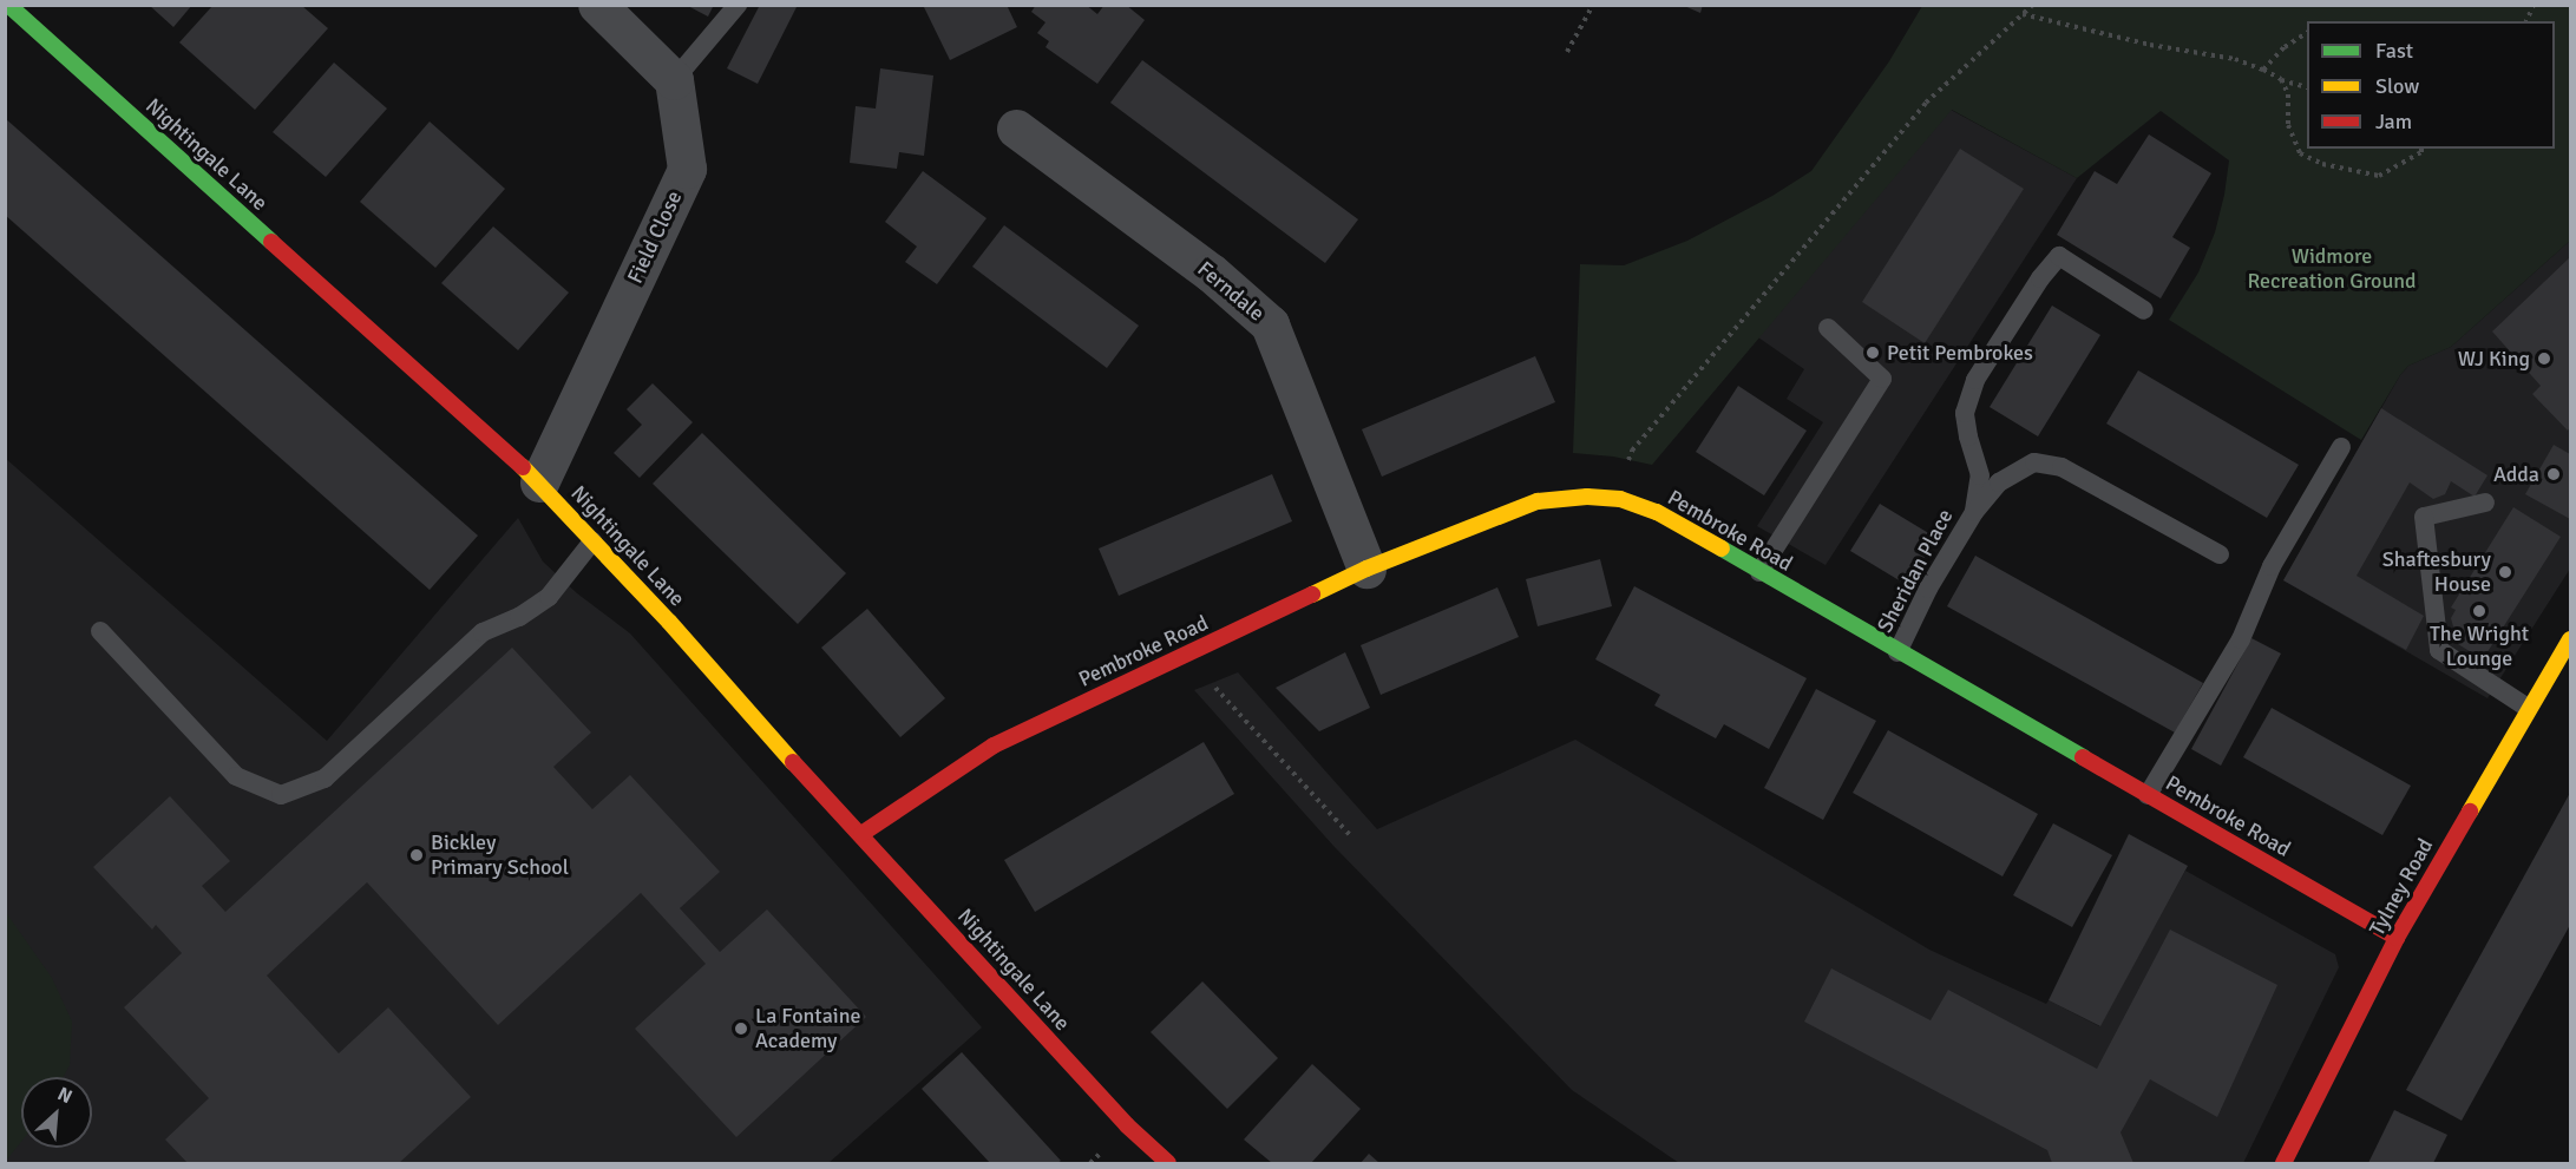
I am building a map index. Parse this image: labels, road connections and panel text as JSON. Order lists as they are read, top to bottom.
{
  "streets": {
    "street": [
      "Nightingale Lane",
      "Field Close",
      "Ferndale",
      "Pembroke Road",
      "Tylney Road"
    ],
    "lane": ["Sheridan Place"]
  },
  "crossings": [
    ["Nightingale Lane", "Field Close"],
    ["Nightingale Lane", "Pembroke Road"],
    ["Ferndale", "Pembroke Road"],
    ["Pembroke Road", "Sheridan Place"],
    ["Pembroke Road", "Tylney Road"]
  ],
  "parks": ["Widmore Recreation Ground"],
  "places": [
    "Petit Pembrokes",
    "WJ King",
    "Adda",
    "Shaftesbury House",
    "The Wright Lounge",
    "Bickley Primary School",
    "La Fontaine Academy"
  ],
  "legend": ["Fast", "Slow", "Jam"],
  "north": "top right"
}
